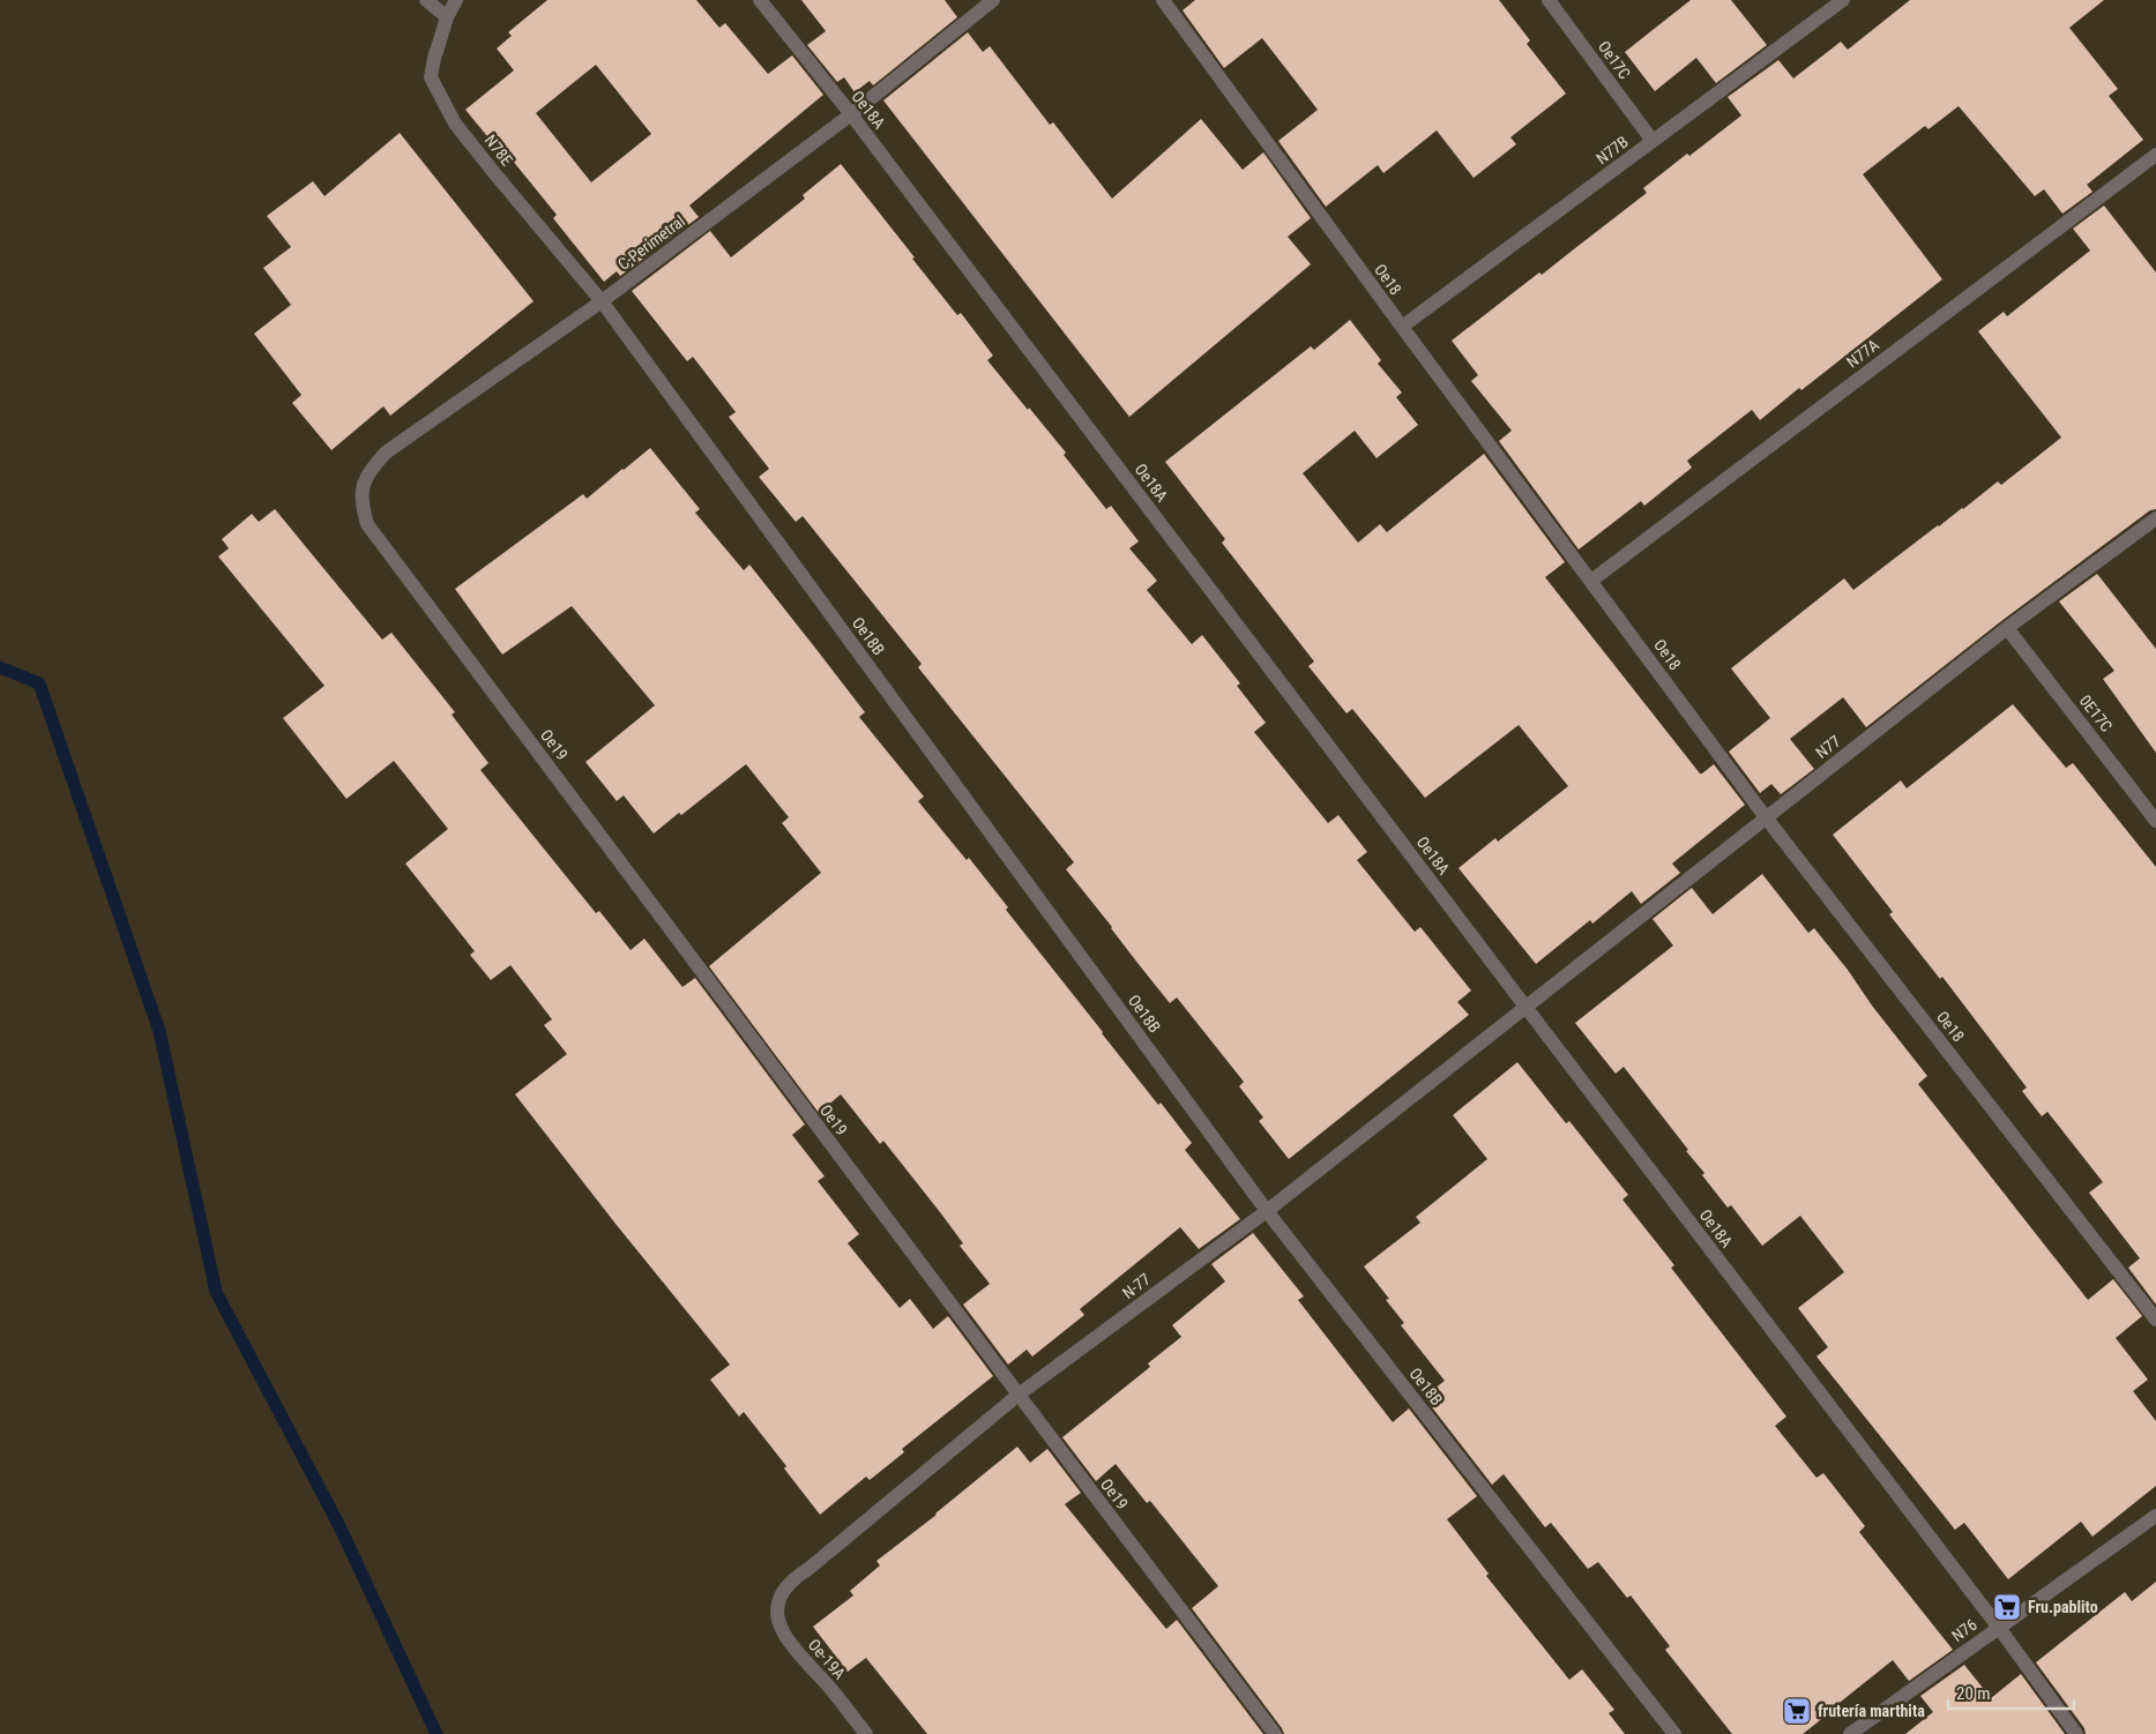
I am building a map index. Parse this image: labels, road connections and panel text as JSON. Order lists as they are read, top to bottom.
{
  "streets": {
    "street": [
      "Oe17C",
      "Oe18A",
      "N78E",
      "N77B",
      "C-Perimetral",
      "Oe18",
      "N77A",
      "Oe18B",
      "0E17C",
      "Oe19",
      "N77",
      "N-77",
      "N76",
      "Oe-19A"
    ]
  },
  "crossings": [
    ["Oe17C", "N77B"],
    ["Oe18A", "C-Perimetral"],
    ["Oe18A", "N77"],
    ["Oe18A", "N-77"],
    ["Oe18A", "N76"],
    ["N78E", "C-Perimetral"],
    ["N78E", "Oe18B"],
    ["N77B", "Oe18"],
    ["C-Perimetral", "Oe18B"],
    ["C-Perimetral", "Oe19"],
    ["Oe18", "N77A"],
    ["Oe18", "N77"],
    ["Oe18B", "N-77"],
    ["0E17C", "N77"],
    ["Oe19", "N-77"],
    ["N77", "N-77"],
    ["N-77", "Oe-19A"]
  ],
  "places": {
    "supermarket": ["Fru.pablito", "frutería marthita"]
  },
  "scale_bar": "20 m"
}
